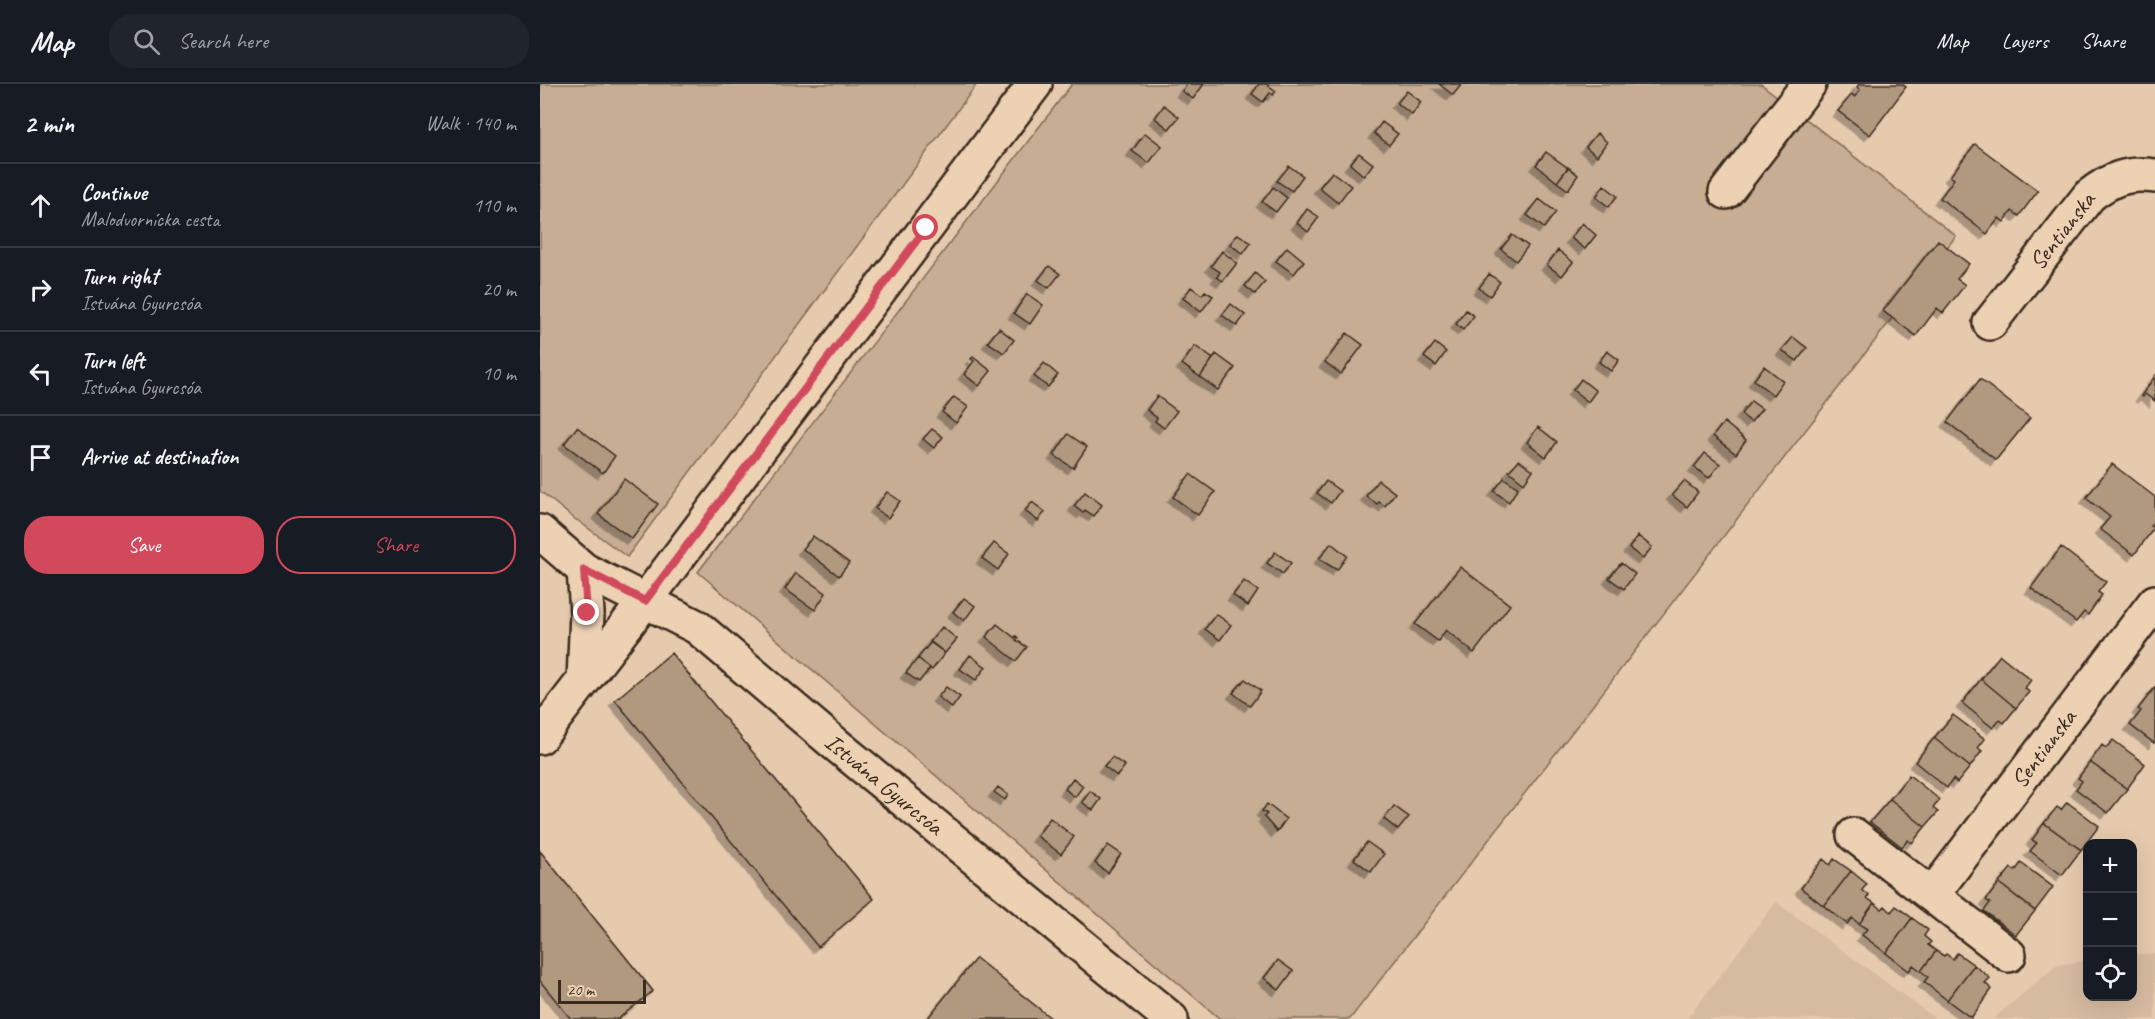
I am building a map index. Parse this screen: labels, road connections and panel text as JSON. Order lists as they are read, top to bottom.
{
  "streets": {
    "street": ["Sentianska", "Istvána Gyurcsóa"]
  },
  "scale_bar": "20 m",
  "page": {
    "header": "Map",
    "search": "Search here",
    "nav": ["Map", "Layers", "Share"],
    "heading": ["2 min", "Walk · 140 m"],
    "list": [
      ["Continue", "Malodvornícka cesta", "110 m"],
      ["Turn right", "Istvána Gyurcsóa", "20 m"],
      ["Turn left", "Istvána Gyurcsóa", "10 m"],
      "Arrive at destination"
    ],
    "buttons": ["Save", "Share"],
    "map_buttons": ["+", "−"],
    "scale": "20 m"
  }
}
